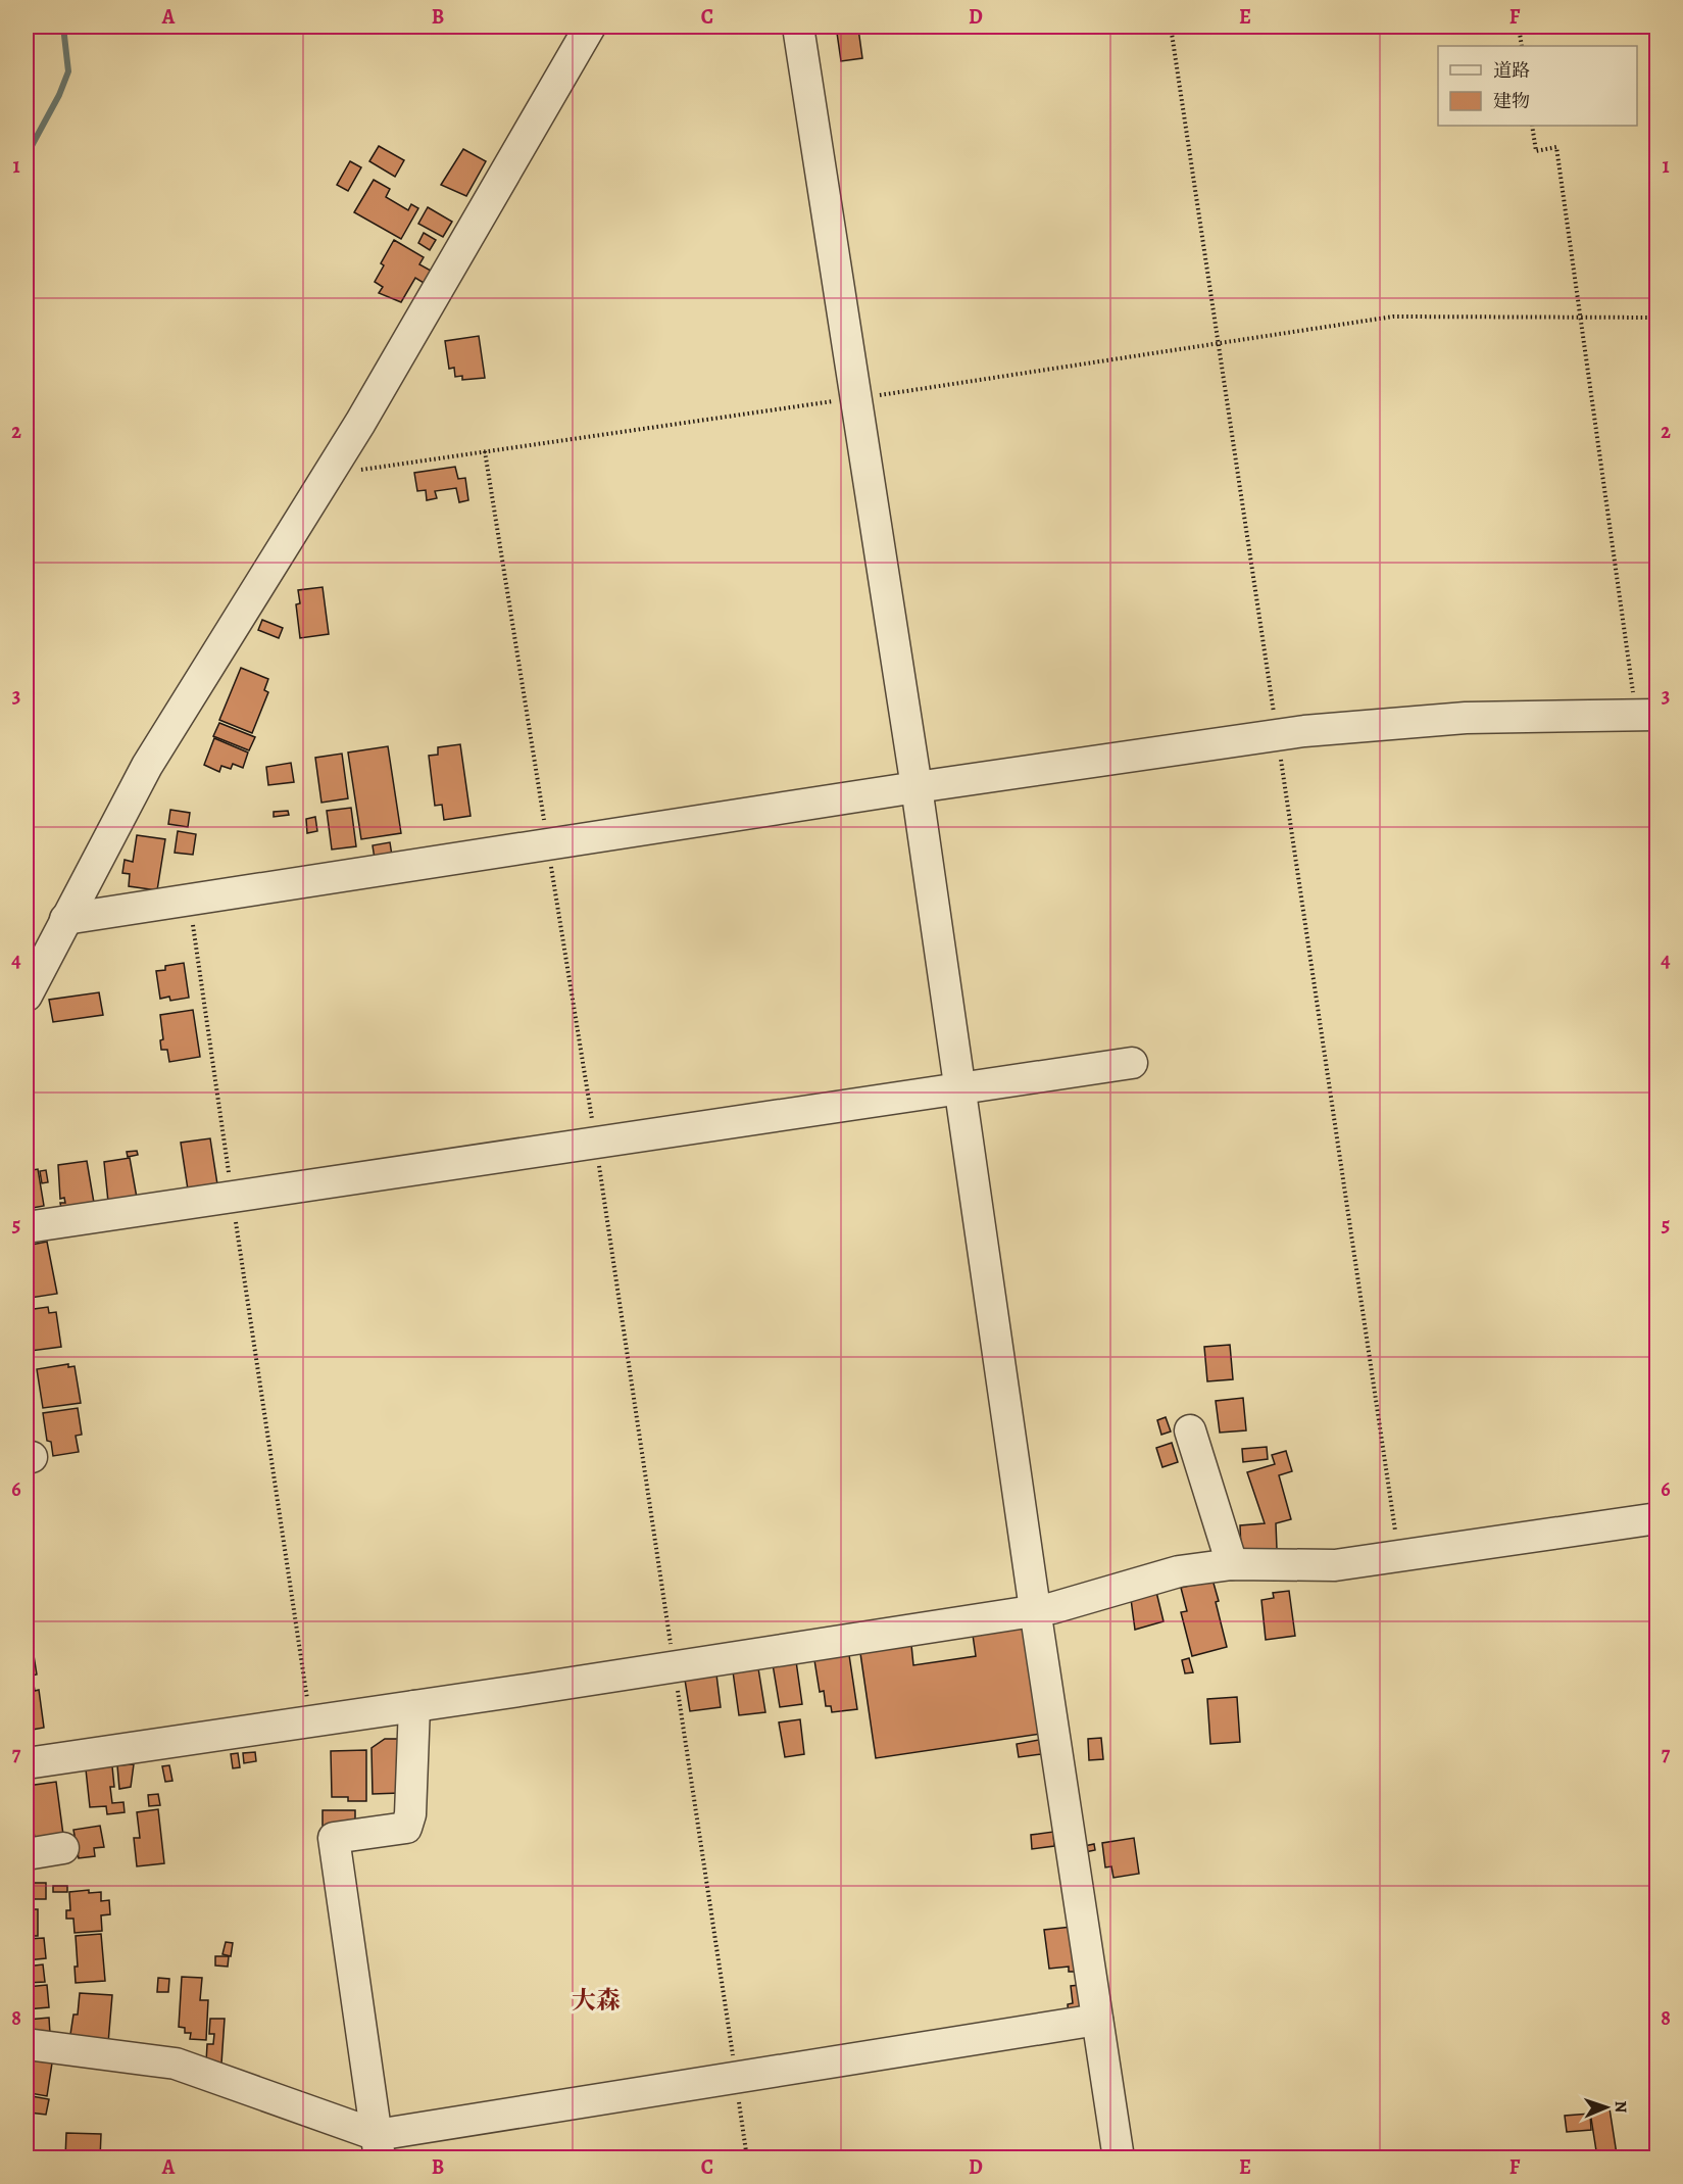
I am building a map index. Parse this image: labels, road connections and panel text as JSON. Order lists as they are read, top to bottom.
{
  "districts": ["大森"],
  "legend": ["道路", "建物"],
  "north": "right",
  "grid": {
    "columns": [
      "A",
      "B",
      "C",
      "D",
      "E",
      "F"
    ],
    "rows": [
      "1",
      "2",
      "3",
      "4",
      "5",
      "6",
      "7",
      "8"
    ]
  }
}
